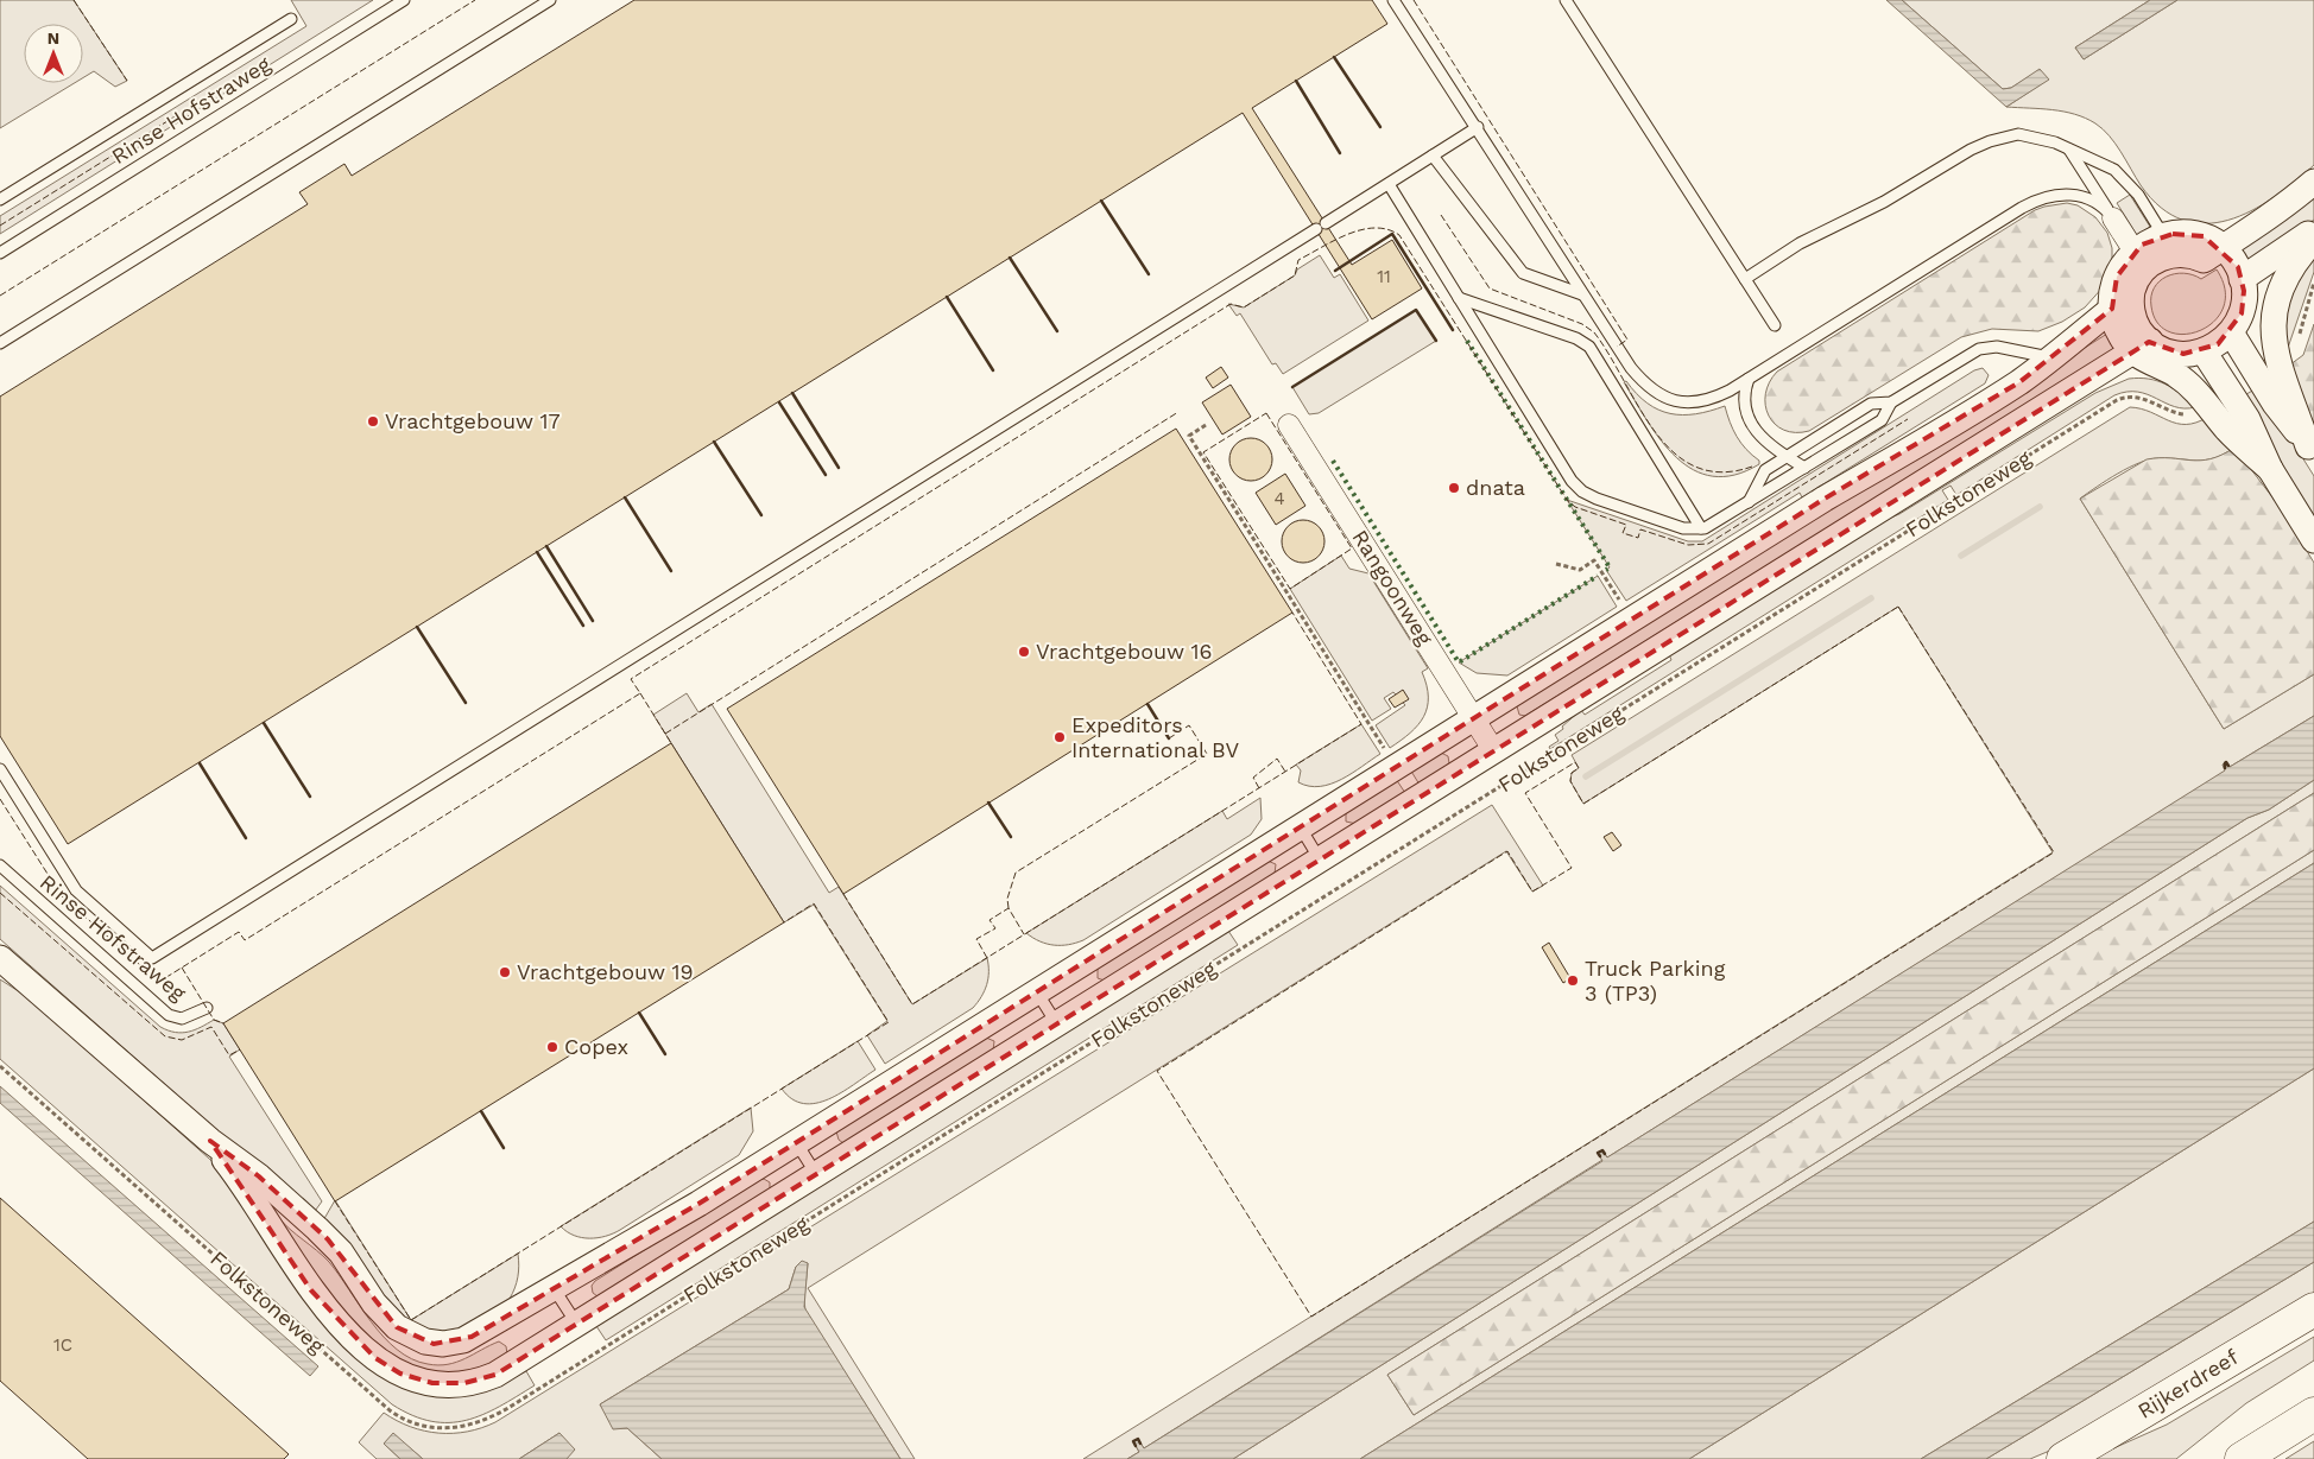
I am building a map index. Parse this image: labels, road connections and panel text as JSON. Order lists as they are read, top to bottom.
{
  "streets": {
    "highway": ["Rijkerdreef"],
    "street": ["Folkstoneweg", "Rangoonweg"],
    "lane": ["Rinse Hofstraweg"]
  },
  "crossings": [
    ["Folkstoneweg", "Rangoonweg"]
  ],
  "places": [
    "Vrachtgebouw 17",
    "dnata",
    "Vrachtgebouw 16",
    "Expeditors International BV",
    "Vrachtgebouw 19",
    "Truck Parking 3 (TP3)",
    "Copex"
  ],
  "house_numbers": ["11", "4", "1C"],
  "north": "top"
}
